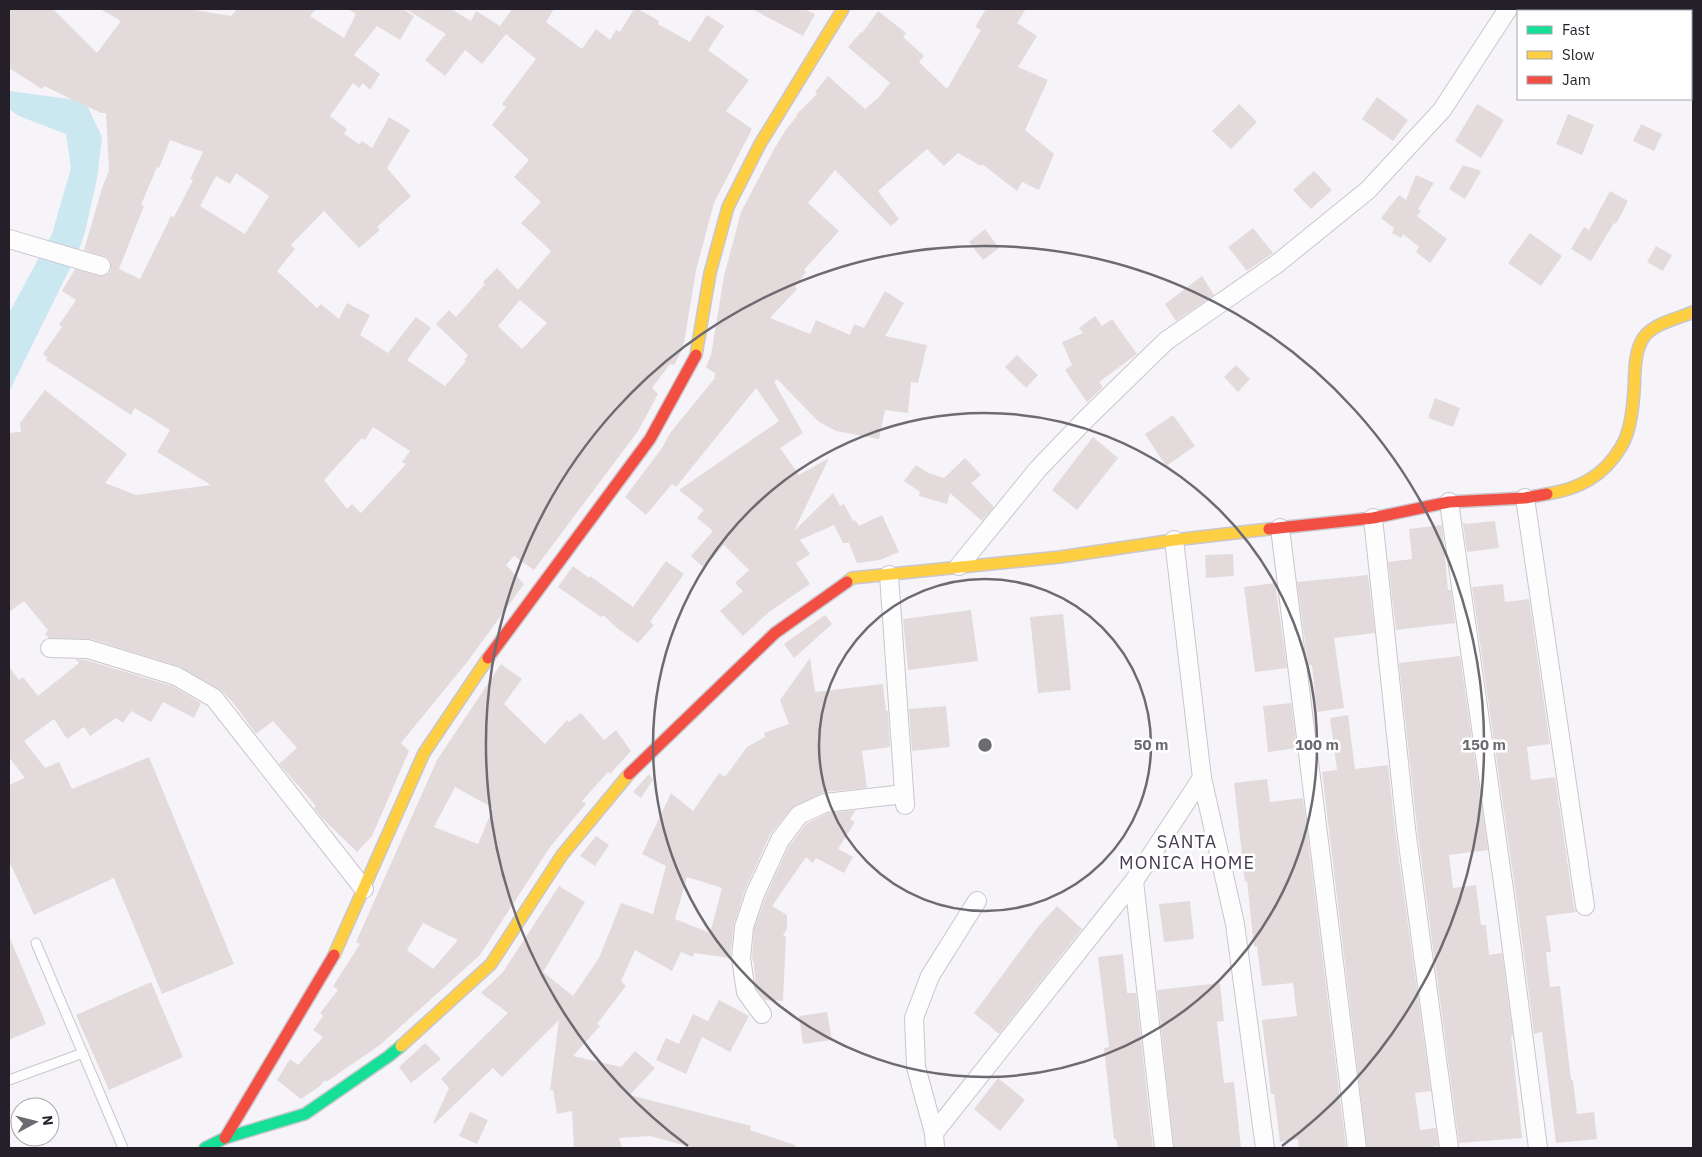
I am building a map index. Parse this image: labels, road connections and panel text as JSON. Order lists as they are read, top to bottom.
{
  "districts": ["SANTA MONICA HOME"],
  "legend": ["Fast", "Slow", "Jam"],
  "north": "right",
  "rings": ["50 m", "100 m", "150 m"]
}
